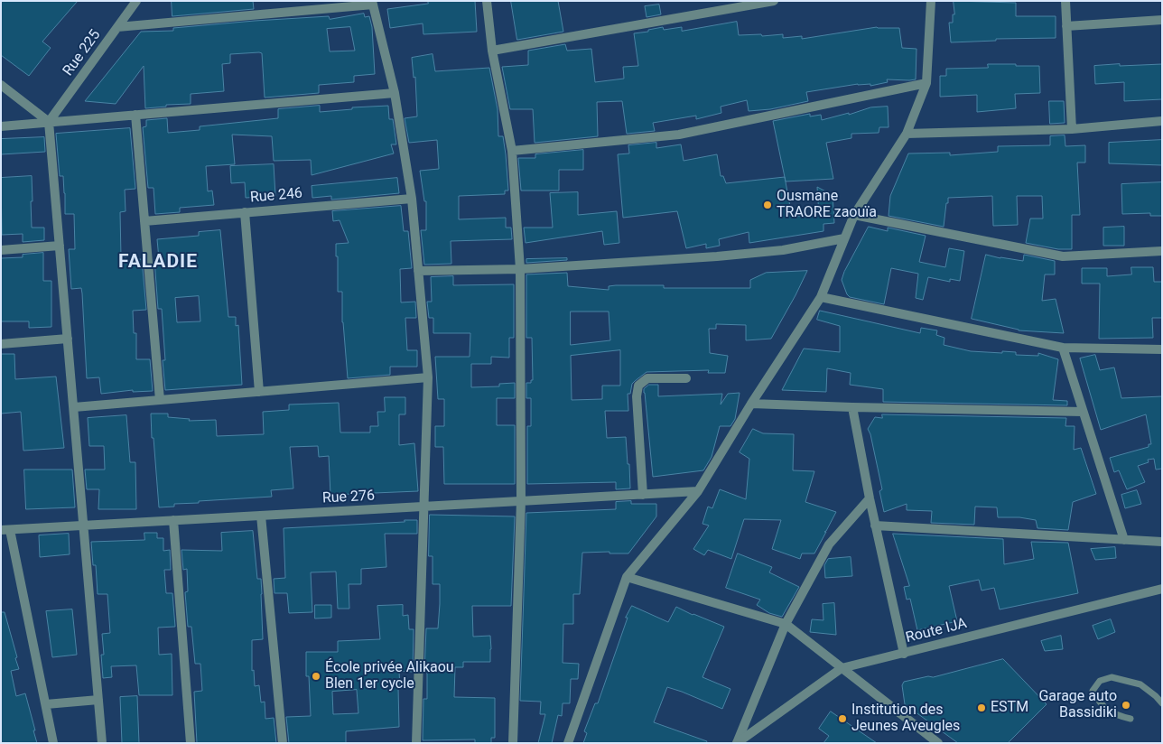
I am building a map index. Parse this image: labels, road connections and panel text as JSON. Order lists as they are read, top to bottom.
{
  "streets": {
    "street": [
      "Rue 225",
      "Rue 246",
      "Rue 276",
      "Route IJA"
    ]
  },
  "districts": ["FALADIE"],
  "places": [
    "Ousmane TRAORE zaouïa",
    "École privée Alikaou Blen 1er cycle",
    "Garage auto Bassidiki",
    "ESTM",
    "Institution des Jeunes Aveugles"
  ]
}
